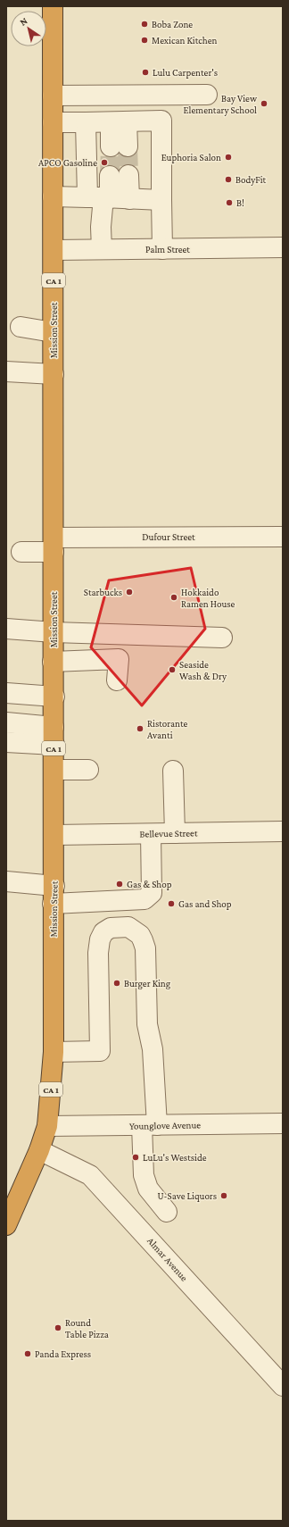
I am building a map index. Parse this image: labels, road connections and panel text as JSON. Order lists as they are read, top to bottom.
{
  "streets": {
    "highway": ["CA 1", "Mission Street"],
    "street": [
      "Palm Street",
      "Dufour Street",
      "Bellevue Street",
      "Younglove Avenue",
      "Almar Avenue"
    ]
  },
  "crossings": [
    ["Palm Street", "Mission Street"],
    ["Mission Street", "Dufour Street"],
    ["Mission Street", "Bellevue Street"],
    ["Mission Street", "Younglove Avenue"],
    ["Mission Street", "Almar Avenue"]
  ],
  "places": [
    "Boba Zone",
    "Mexican Kitchen",
    "Lulu Carpenter's",
    "Bay View Elementary School",
    "Euphoria Salon",
    "APCO Gasoline",
    "BodyFit",
    "B!",
    "Starbucks",
    "Hokkaido Ramen House",
    "Seaside Wash & Dry",
    "Ristorante Avanti",
    "Gas & Shop",
    "Gas and Shop",
    "Burger King",
    "LuLu's Westside",
    "U-Save Liquors",
    "Round Table Pizza",
    "Panda Express"
  ],
  "north": "top left"
}
